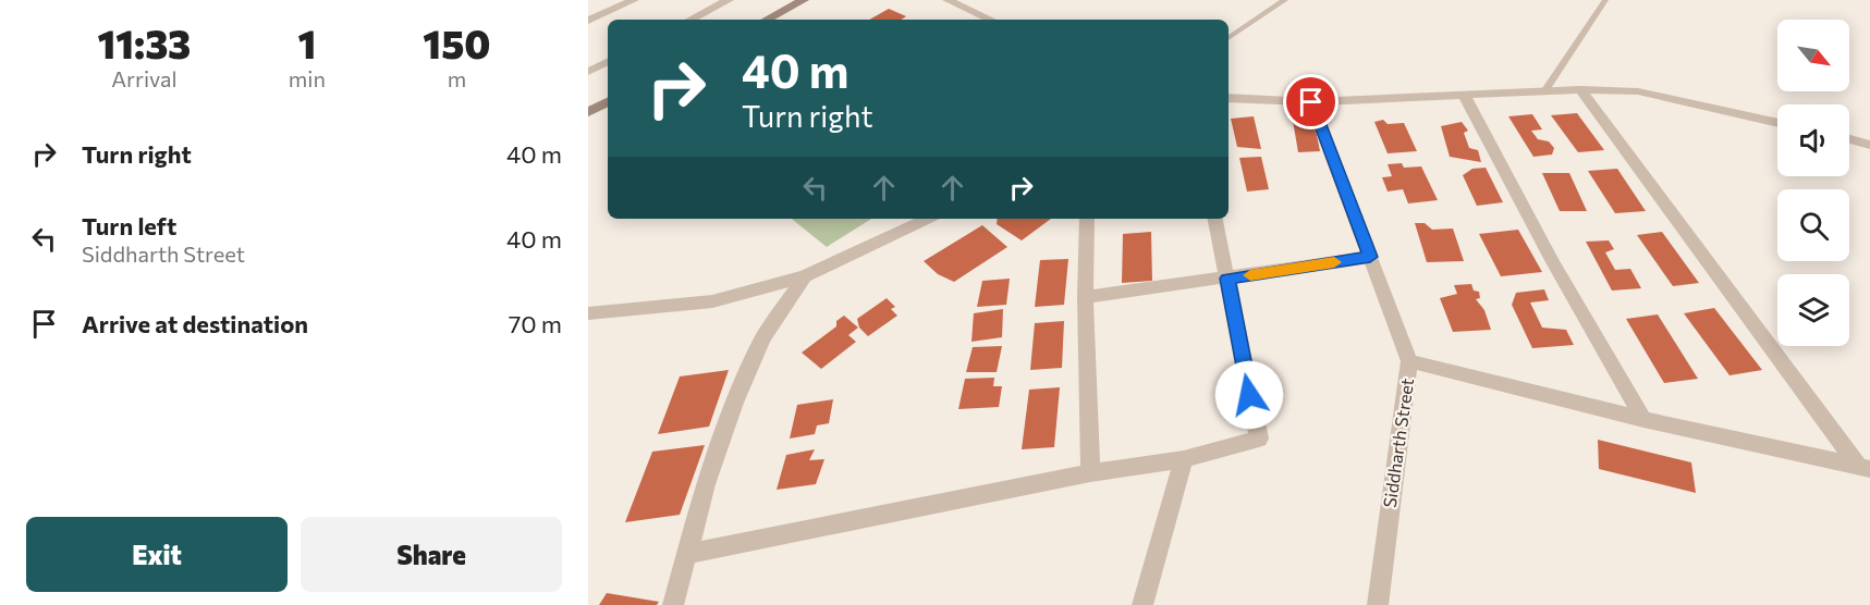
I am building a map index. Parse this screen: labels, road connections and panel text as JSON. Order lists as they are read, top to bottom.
{
  "streets": {
    "street": ["Siddharth Street"]
  },
  "north": "bottom right",
  "page": {
    "eta": [
      "11:33",
      "Arrival",
      "1",
      "min",
      "150",
      "m"
    ],
    "turn": ["40 m", "Turn right"],
    "list": [
      {
        "name": "Turn right",
        "value": "40 m"
      },
      {
        "name": "Turn left",
        "note": "Siddharth Street",
        "value": "40 m"
      },
      {
        "name": "Arrive at destination",
        "value": "70 m"
      }
    ],
    "buttons": ["Exit", "Share"]
  }
}
